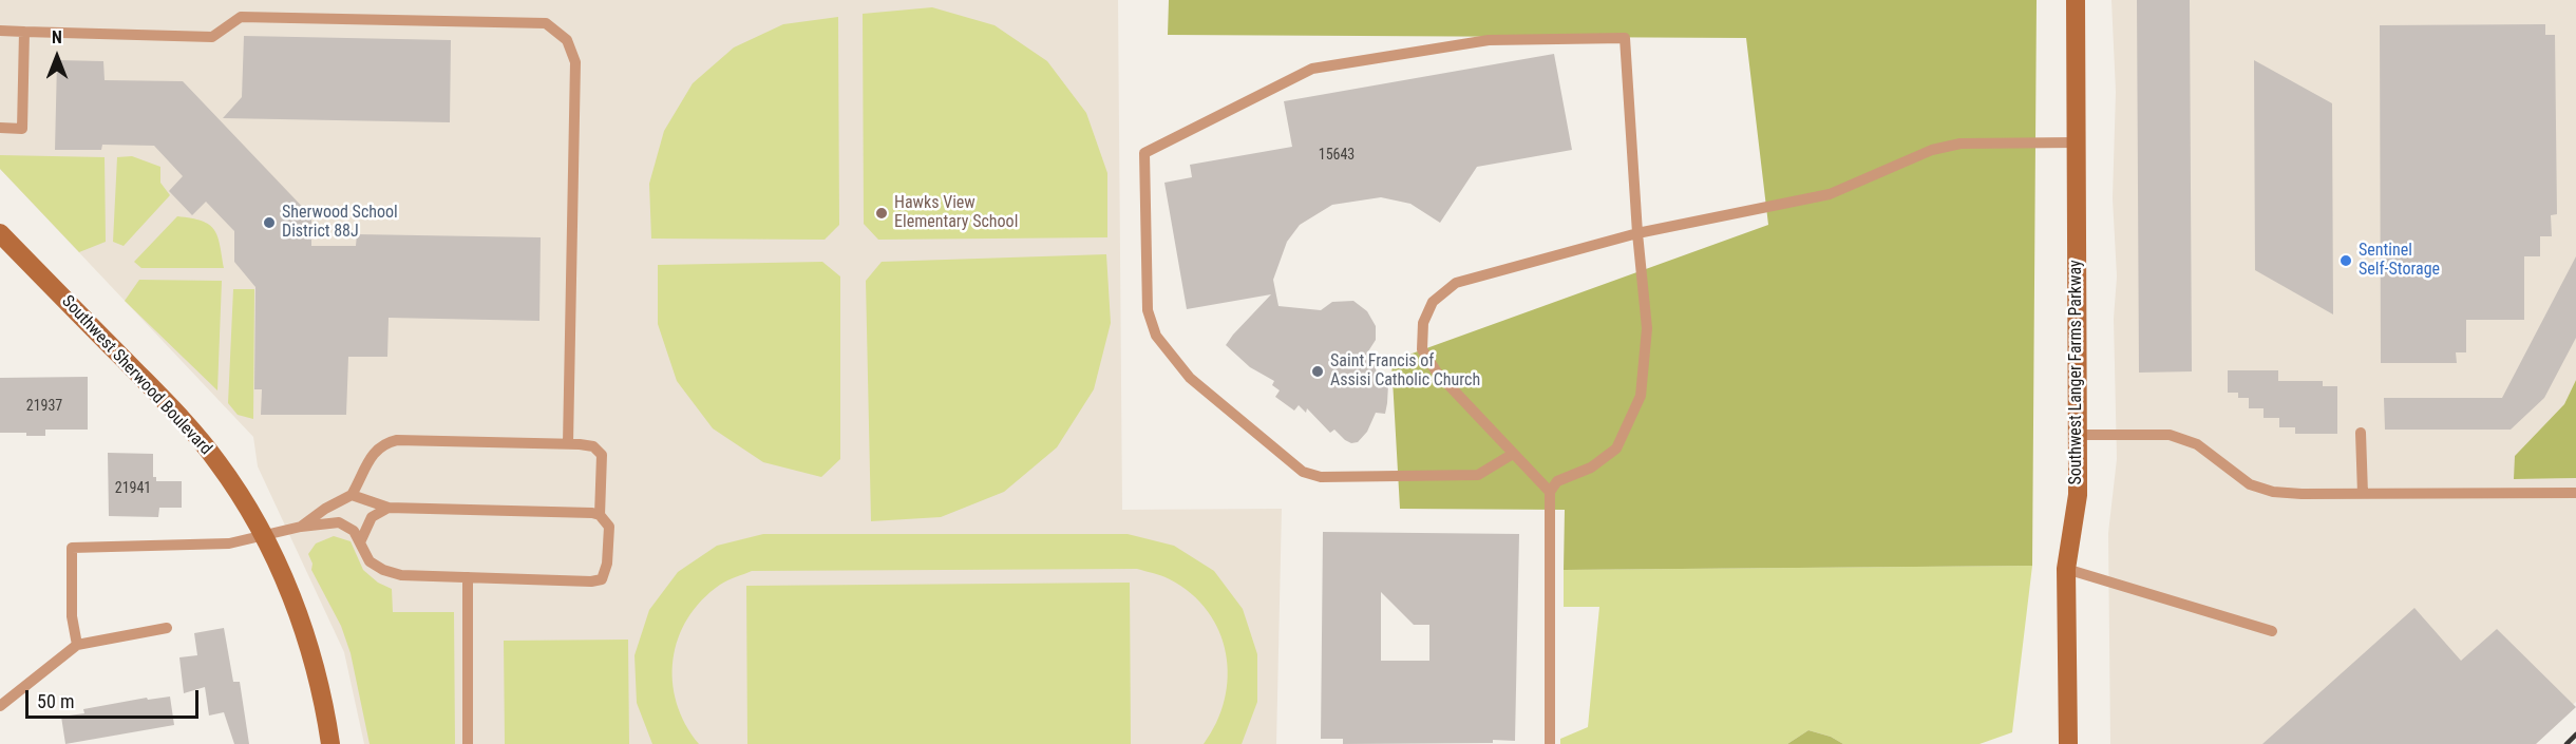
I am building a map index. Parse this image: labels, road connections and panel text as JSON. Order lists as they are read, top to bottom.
{
  "streets": {
    "main road": ["Southwest Langer Farms Parkway", "Southwest Sherwood Boulevard"]
  },
  "places": [
    "Hawks View Elementary School",
    "Sherwood School District 88J",
    "Sentinel Self-Storage",
    "Saint Francis of Assisi Catholic Church"
  ],
  "house_numbers": ["15643", "21937", "21941"],
  "scale_bar": "50 m",
  "north": "top"
}
